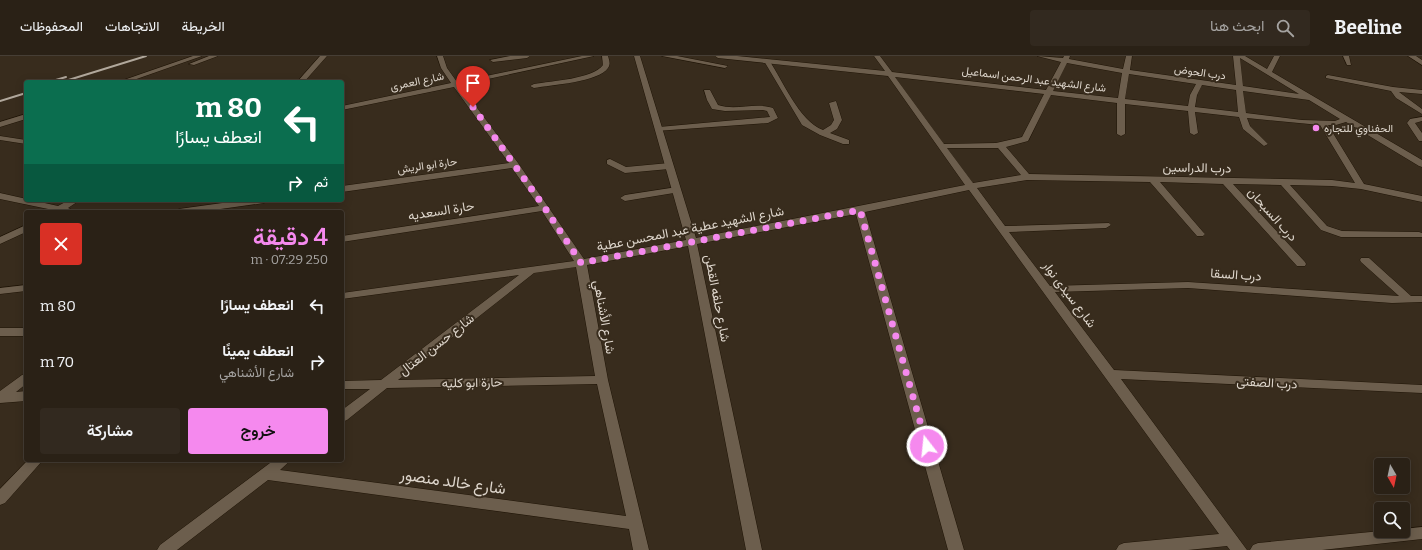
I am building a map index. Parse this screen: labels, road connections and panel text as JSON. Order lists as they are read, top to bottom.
{
  "streets": {
    "street": [
      "درب الحوض",
      "شارع الشهيد عبد الرحمن اسماعيل",
      "شارع العمرى",
      "حارة ابو الريش",
      "درب الدراسين",
      "حارة السعديه",
      "درب السبحان",
      "شارع الشهيد عطية عبد المحسن عطية",
      "درب السقا",
      "شارع سيدى نوار",
      "شارع حلقه القطن",
      "شارع الأشناهي",
      "شارع حسن العتال",
      "حارة ابو كليه",
      "درب الصفتى",
      "شارع خالد منصور"
    ]
  },
  "crossings": [
    ["شارع الشهيد عبد الرحمن اسماعيل", "شارع سيدى نوار"],
    ["شارع العمرى", "شارع الأشناهي"],
    ["حارة ابو الريش", "شارع الأشناهي"],
    ["درب الدراسين", "درب السبحان"],
    ["درب الدراسين", "شارع الشهيد عطية عبد المحسن عطية"],
    ["درب الدراسين", "شارع سيدى نوار"],
    ["حارة السعديه", "شارع الأشناهي"],
    ["شارع الشهيد عطية عبد المحسن عطية", "شارع سيدى نوار"],
    ["شارع الشهيد عطية عبد المحسن عطية", "شارع حلقه القطن"],
    ["شارع الشهيد عطية عبد المحسن عطية", "شارع الأشناهي"],
    ["شارع الشهيد عطية عبد المحسن عطية", "شارع حسن العتال"],
    ["درب السقا", "شارع سيدى نوار"],
    ["شارع سيدى نوار", "درب الصفتى"],
    ["شارع الأشناهي", "حارة ابو كليه"],
    ["شارع الأشناهي", "شارع خالد منصور"],
    ["شارع حسن العتال", "حارة ابو كليه"]
  ],
  "places": ["الحفناوي للتجاره"],
  "north": "bottom",
  "page": {
    "header": "Beeline",
    "search": "ابحث هنا",
    "nav": ["الخريطة", "الاتجاهات", "المحفوظات"],
    "turn": ["80 m", "انعطف يسارًا"],
    "then": "ثم",
    "heading": ["4 دقيقة", "250 m · 07:29"],
    "list": [
      {
        "name": "انعطف يسارًا",
        "value": "80 m"
      },
      {
        "name": "انعطف يمينًا",
        "note": "شارع الأشناهي",
        "value": "70 m"
      }
    ],
    "buttons": ["خروج", "مشاركة"]
  }
}
